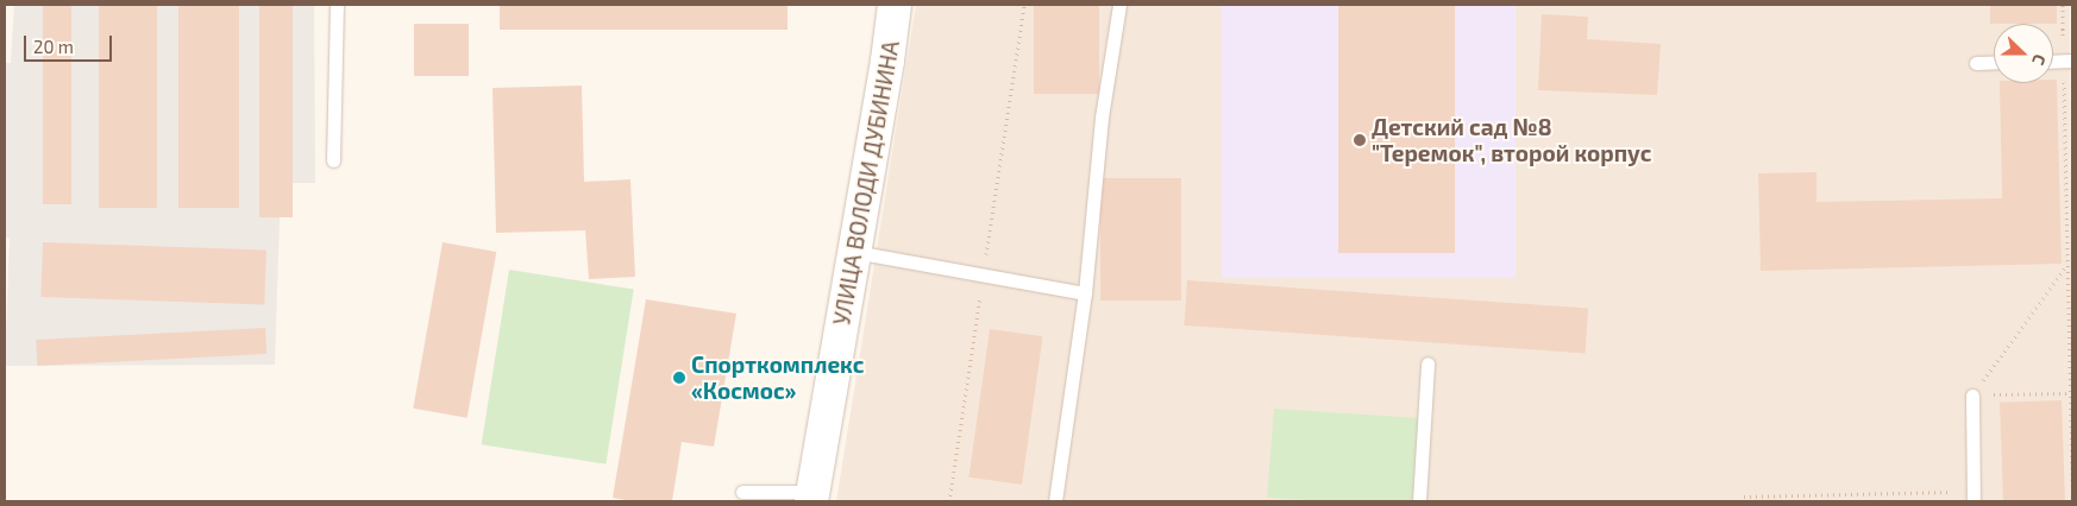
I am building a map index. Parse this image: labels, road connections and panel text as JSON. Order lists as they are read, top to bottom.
{
  "streets": {
    "street": ["УЛИЦА ВОЛОДИ ДУБИНИНА"]
  },
  "places": ["Детский сад №8 \"Теремок\", второй корпус", "Спорткомплекс «Космос»"],
  "scale_bar": "20 m",
  "north": "right"
}
